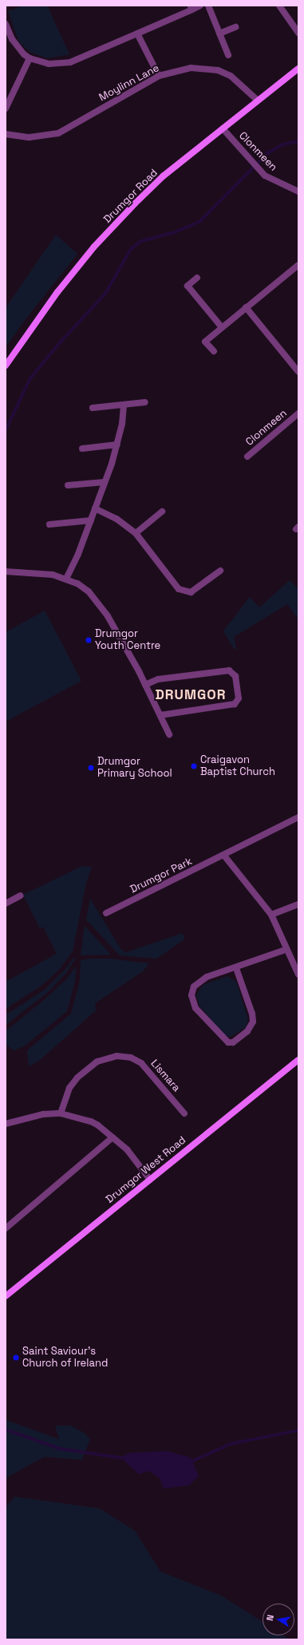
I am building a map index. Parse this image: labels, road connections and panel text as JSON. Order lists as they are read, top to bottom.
{
  "streets": {
    "street": [
      "Moylinn Lane",
      "Clonmeen",
      "Drumgor Road",
      "Drumgor Park",
      "Lismara",
      "Drumgor West Road"
    ]
  },
  "crossings": [
    ["Moylinn Lane", "Drumgor Road"],
    ["Clonmeen", "Drumgor Road"]
  ],
  "districts": ["DRUMGOR"],
  "places": [
    "Drumgor Youth Centre",
    "Craigavon Baptist Church",
    "Drumgor Primary School",
    "Saint Saviour's Church of Ireland"
  ],
  "north": "left"
}
